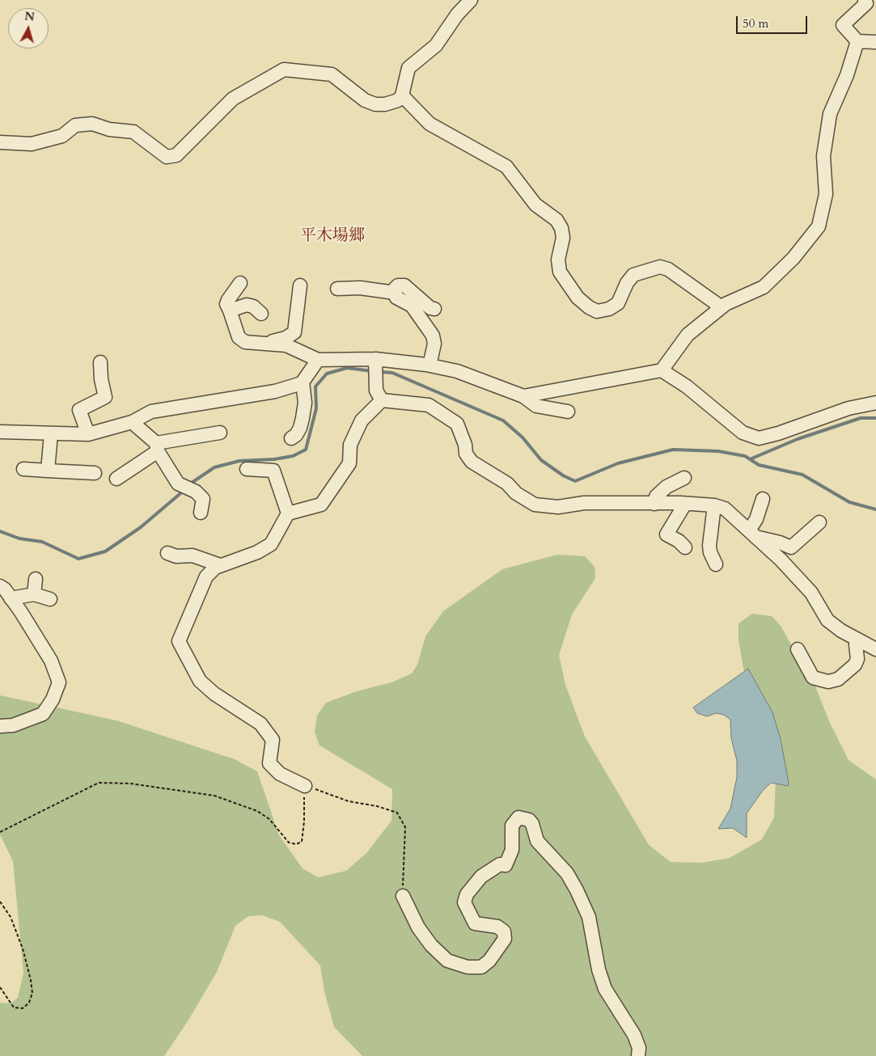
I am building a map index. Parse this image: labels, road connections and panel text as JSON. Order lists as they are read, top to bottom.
{
  "districts": ["平木場郷"],
  "scale_bar": "50 m",
  "north": "top"
}
